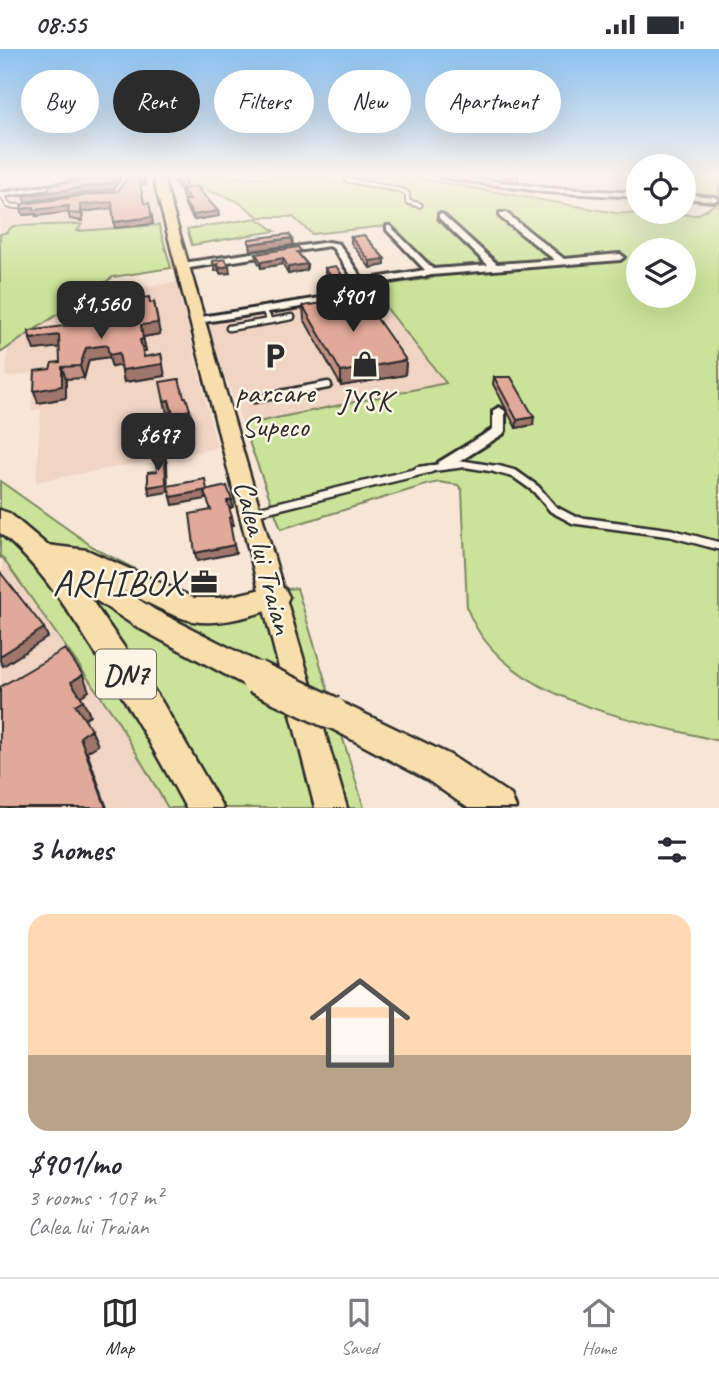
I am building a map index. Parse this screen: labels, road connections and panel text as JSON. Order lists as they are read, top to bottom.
{
  "streets": {
    "highway": ["DN7"],
    "main road": ["Calea lui Traian"]
  },
  "places": {
    "parking": ["parcare Supeco"],
    "shop": ["JYSK"],
    "office": ["ARHIBOX"]
  },
  "page": {
    "status": "08:55",
    "chip": [
      "Buy",
      "Rent",
      "Filters",
      "New",
      "Apartment"
    ],
    "price": ["$901", "$1,560", "$697"],
    "heading": "3 homes",
    "list": [
      {
        "name": "$901/mo",
        "note": "3 rooms · 107 m² · Calea lui Traian"
      }
    ],
    "tabs": ["Map", "Saved", "Home"]
  }
}
